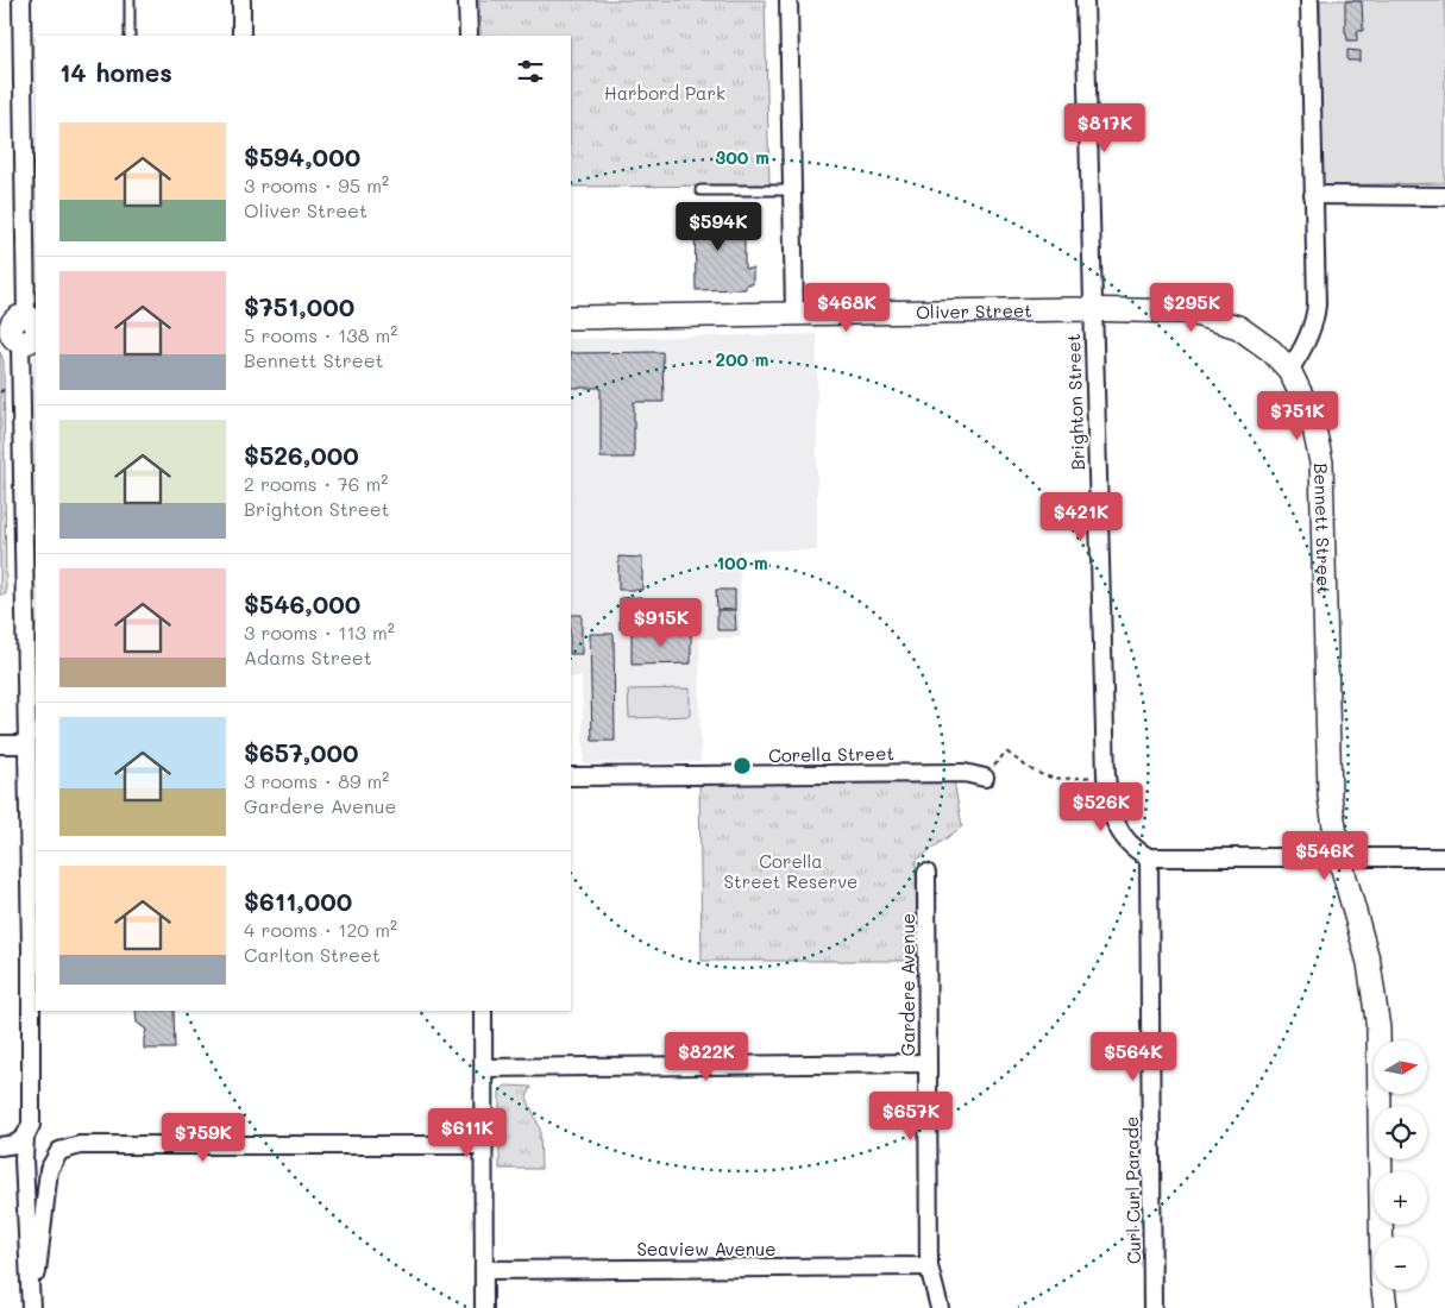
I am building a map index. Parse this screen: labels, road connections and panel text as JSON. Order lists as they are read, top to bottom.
{
  "streets": {
    "main road": ["Oliver Street", "Bennett Street"],
    "street": [
      "Brighton Street",
      "Corella Street",
      "Gardere Avenue",
      "Curl Curl Parade",
      "Seaview Avenue"
    ]
  },
  "crossings": [
    ["Oliver Street", "Brighton Street"],
    ["Oliver Street", "Bennett Street"],
    ["Brighton Street", "Curl Curl Parade"],
    ["Gardere Avenue", "Seaview Avenue"]
  ],
  "parks": ["Harbord Park", "Corella Street Reserve"],
  "north": "right",
  "page": {
    "heading": "14 homes",
    "price": [
      "$817K",
      "$594K",
      "$468K",
      "$295K",
      "$751K",
      "$421K",
      "$915K",
      "$526K",
      "$546K",
      "$822K",
      "$564K",
      "$657K",
      "$611K",
      "$759K"
    ],
    "list": [
      {
        "name": "$594,000",
        "note": "3 rooms · 95 m² · Oliver Street"
      },
      {
        "name": "$751,000",
        "note": "5 rooms · 138 m² · Bennett Street"
      },
      {
        "name": "$526,000",
        "note": "2 rooms · 76 m² · Brighton Street"
      },
      {
        "name": "$546,000",
        "note": "3 rooms · 113 m² · Adams Street"
      },
      {
        "name": "$657,000",
        "note": "3 rooms · 89 m² · Gardere Avenue"
      },
      {
        "name": "$611,000",
        "note": "4 rooms · 120 m² · Carlton Street"
      }
    ],
    "map_buttons": ["+", "−"]
  },
  "rings": ["300 m", "200 m", "100 m"]
}
